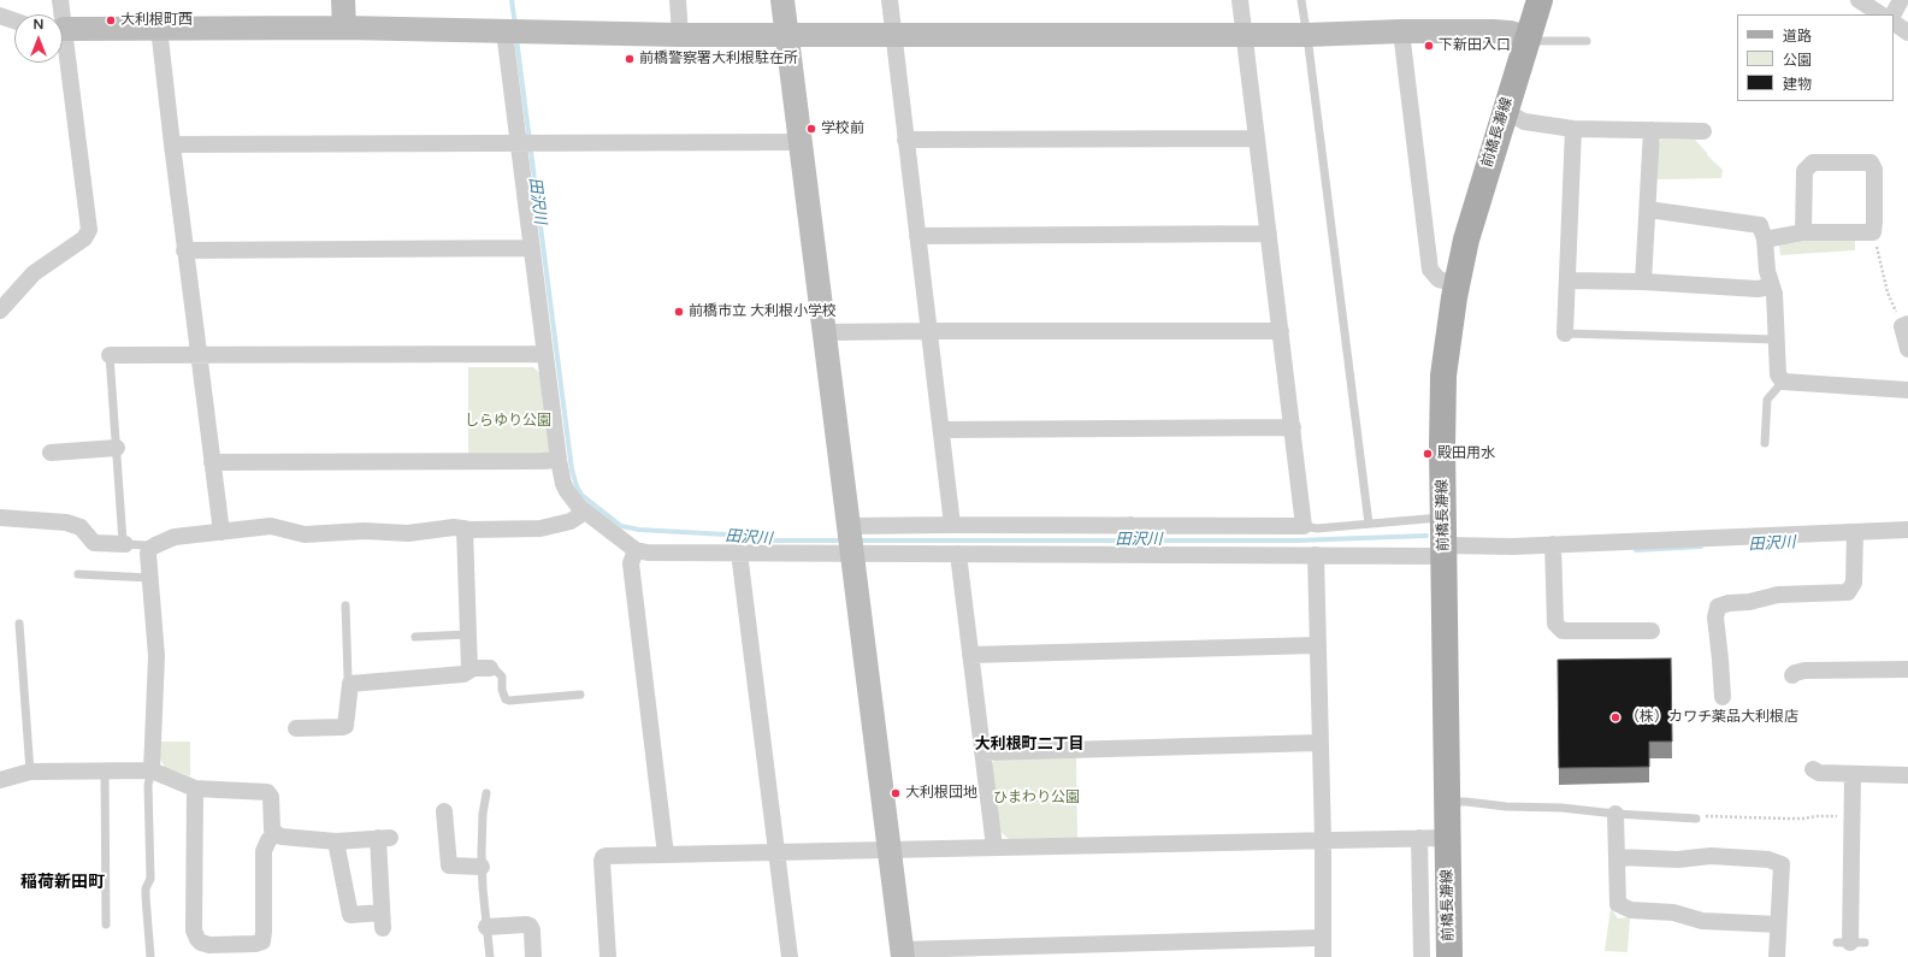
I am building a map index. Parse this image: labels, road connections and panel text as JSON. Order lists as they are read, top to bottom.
{
  "streets": {
    "main road": ["前橋長瀞線"]
  },
  "districts": ["大利根町二丁目", "稲荷新田町"],
  "water": ["田沢川"],
  "parks": ["しらゆり公園", "ひまわり公園"],
  "places": [
    "大利根町西",
    "下新田入口",
    "前橋警察署大利根駐在所",
    "学校前",
    "前橋市立 大利根小学校",
    "殿田用水",
    "（株）カワチ薬品大利根店",
    "大利根団地"
  ],
  "legend": ["道路", "公園", "建物"],
  "north": "top"
}
